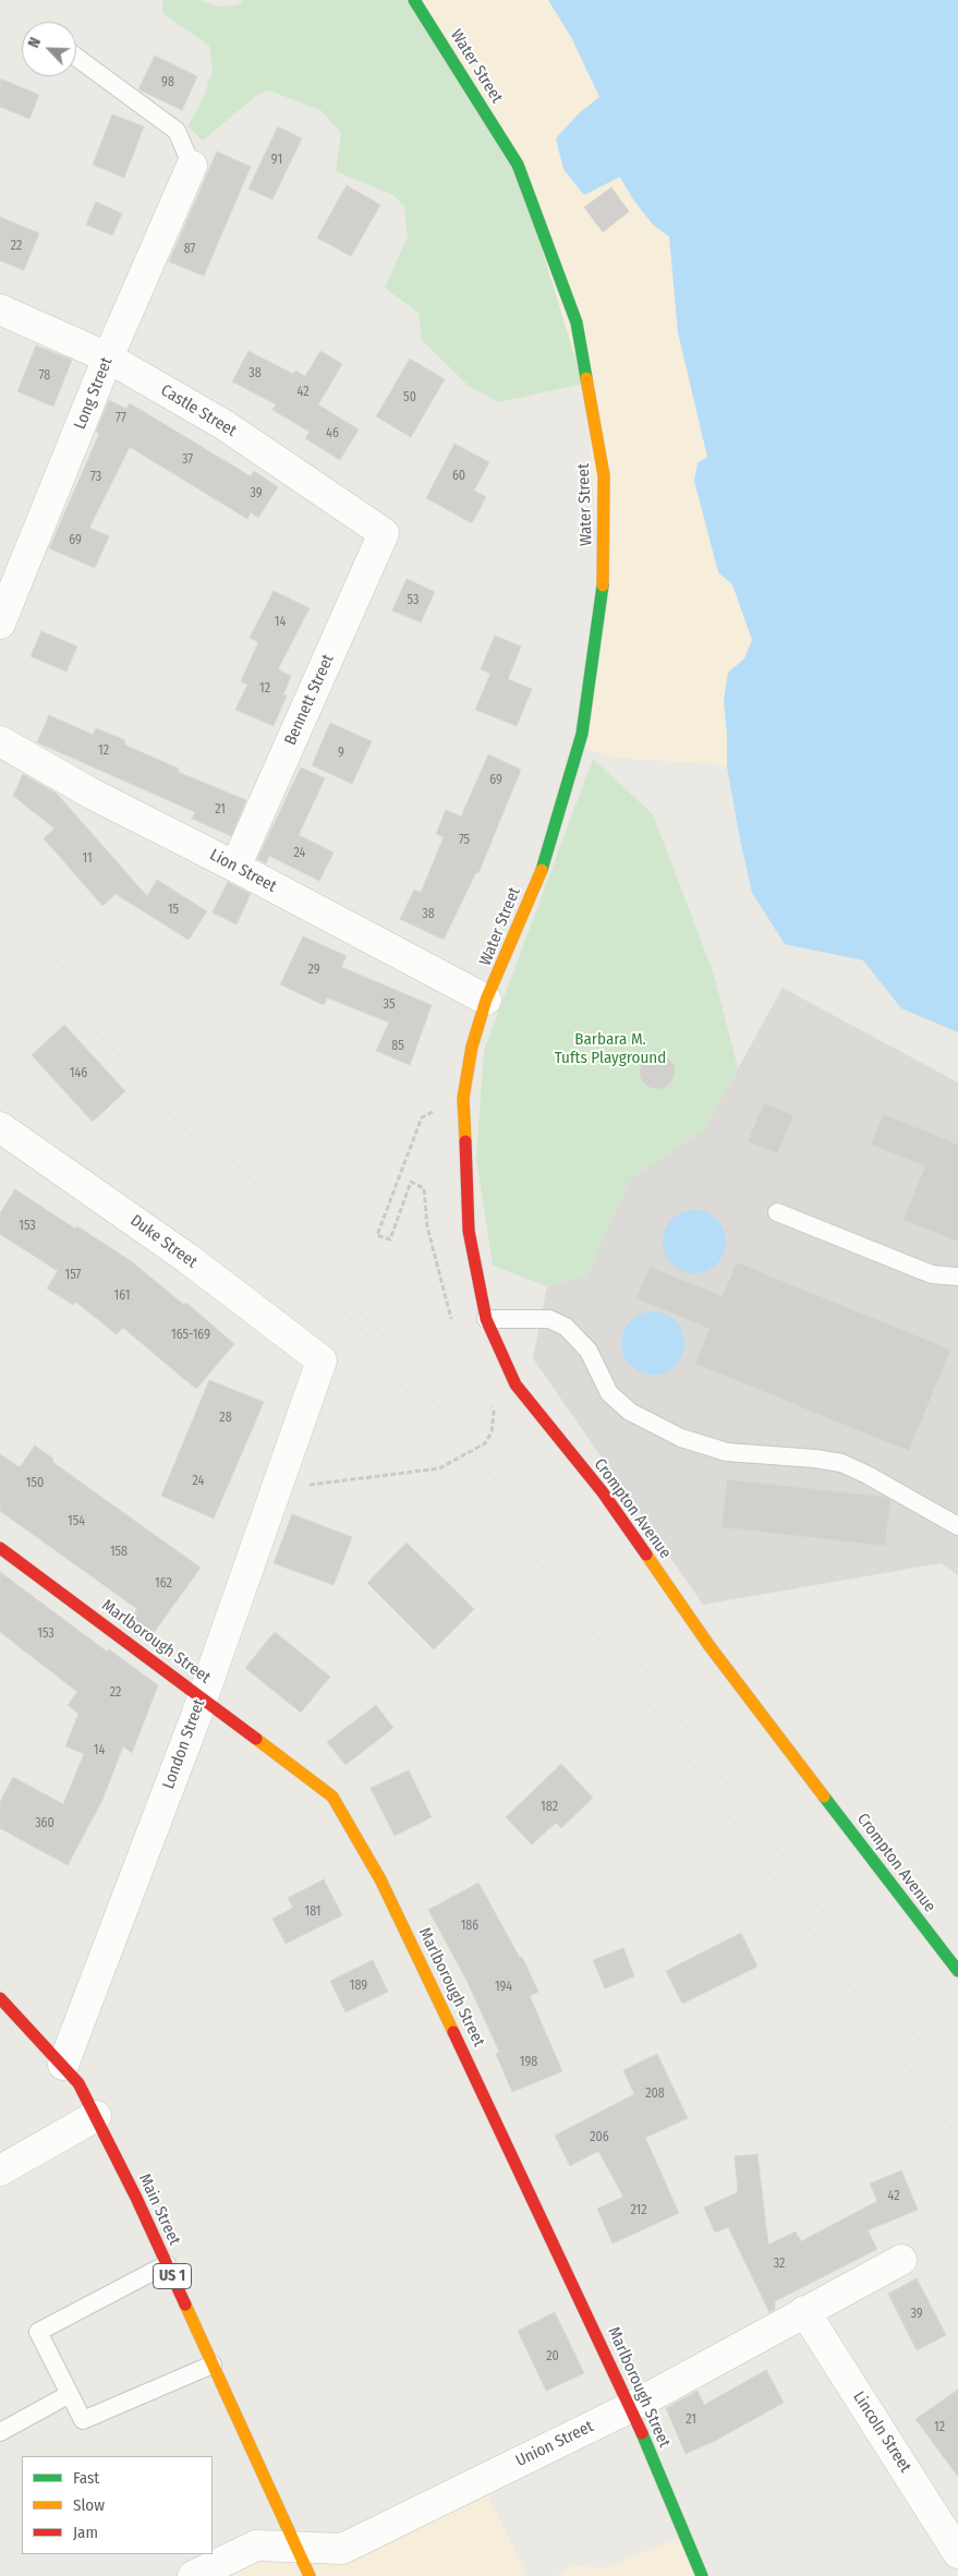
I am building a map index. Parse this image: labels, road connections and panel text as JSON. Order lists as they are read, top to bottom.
{
  "streets": {
    "street": [
      "Water Street",
      "Long Street",
      "Castle Street",
      "Bennett Street",
      "Lion Street",
      "Duke Street",
      "Crompton Avenue",
      "Marlborough Street",
      "London Street",
      "Main Street",
      "US 1",
      "Lincoln Street",
      "Union Street"
    ]
  },
  "crossings": [
    ["Water Street", "Lion Street"],
    ["Water Street", "Crompton Avenue"],
    ["Long Street", "Castle Street"],
    ["Castle Street", "Bennett Street"],
    ["Bennett Street", "Lion Street"],
    ["Lion Street", "Crompton Avenue"],
    ["Duke Street", "London Street"],
    ["Marlborough Street", "London Street"],
    ["Marlborough Street", "Union Street"],
    ["London Street", "Main Street"],
    ["Main Street", "Union Street"],
    ["Lincoln Street", "Union Street"]
  ],
  "parks": ["Barbara M. Tufts Playground"],
  "house_numbers": [
    "98",
    "91",
    "22",
    "87",
    "38",
    "78",
    "42",
    "50",
    "77",
    "46",
    "37",
    "60",
    "73",
    "39",
    "69",
    "53",
    "14",
    "12",
    "12",
    "9",
    "69",
    "21",
    "75",
    "24",
    "11",
    "15",
    "38",
    "29",
    "35",
    "85",
    "146",
    "153",
    "157",
    "161",
    "165-169",
    "28",
    "24",
    "150",
    "154",
    "158",
    "162",
    "153",
    "22",
    "14",
    "182",
    "360",
    "181",
    "186",
    "189",
    "194",
    "198",
    "208",
    "206",
    "42",
    "212",
    "32",
    "39",
    "20",
    "21",
    "12"
  ],
  "legend": ["Fast", "Slow", "Jam"],
  "north": "top left"
}
